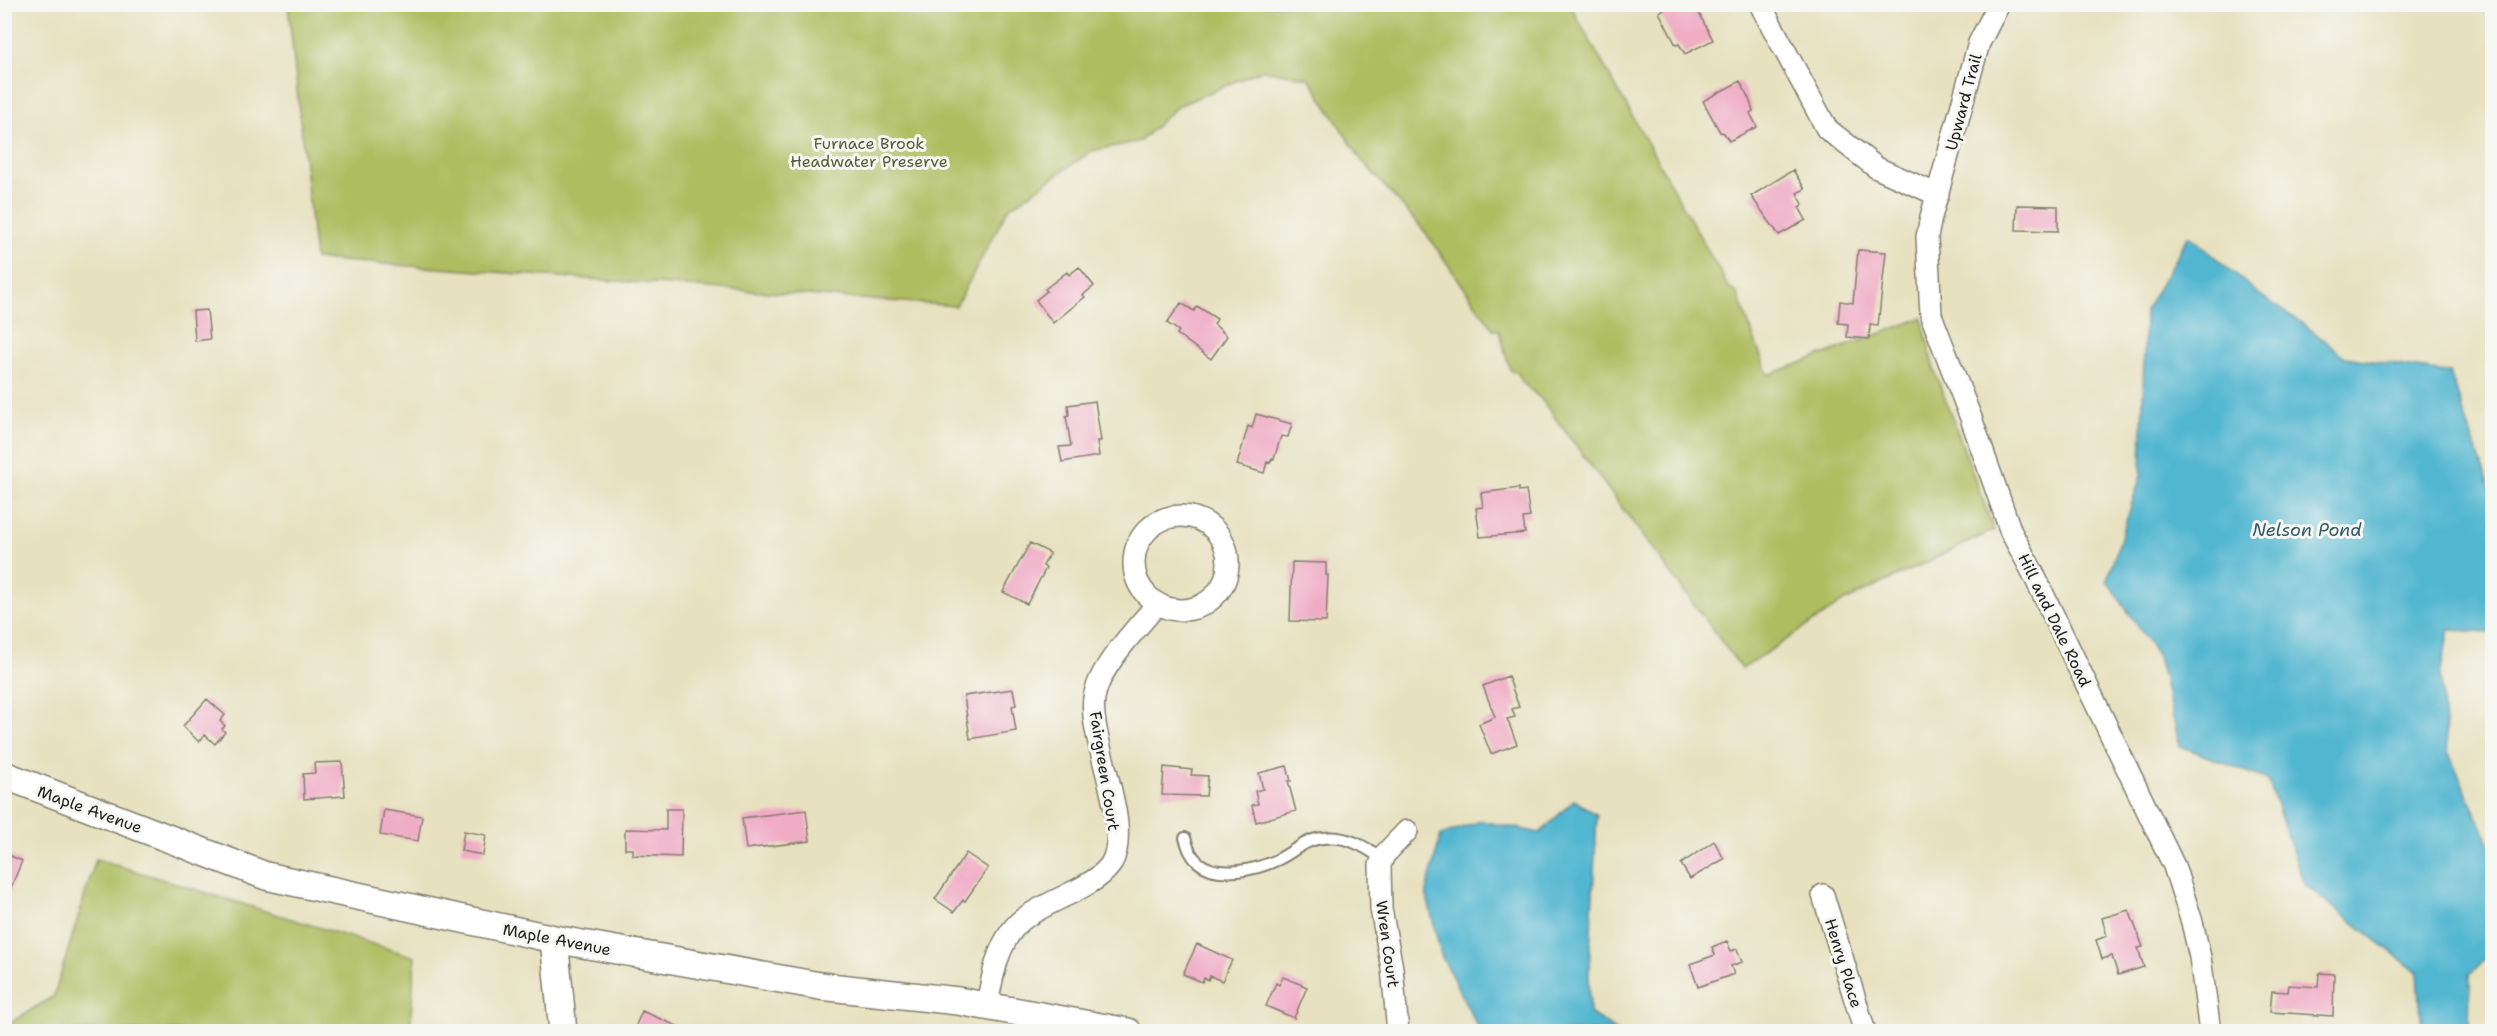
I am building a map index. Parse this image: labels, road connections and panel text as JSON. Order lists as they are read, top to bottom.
{
  "streets": {
    "street": [
      "Upward Trail",
      "Hill and Dale Road",
      "Fairgreen Court",
      "Maple Avenue",
      "Wren Court",
      "Henry Place"
    ]
  },
  "crossings": [
    ["Upward Trail", "Hill and Dale Road"],
    ["Fairgreen Court", "Maple Avenue"]
  ],
  "water": ["Nelson Pond"],
  "parks": ["Furnace Brook Headwater Preserve"]
}
